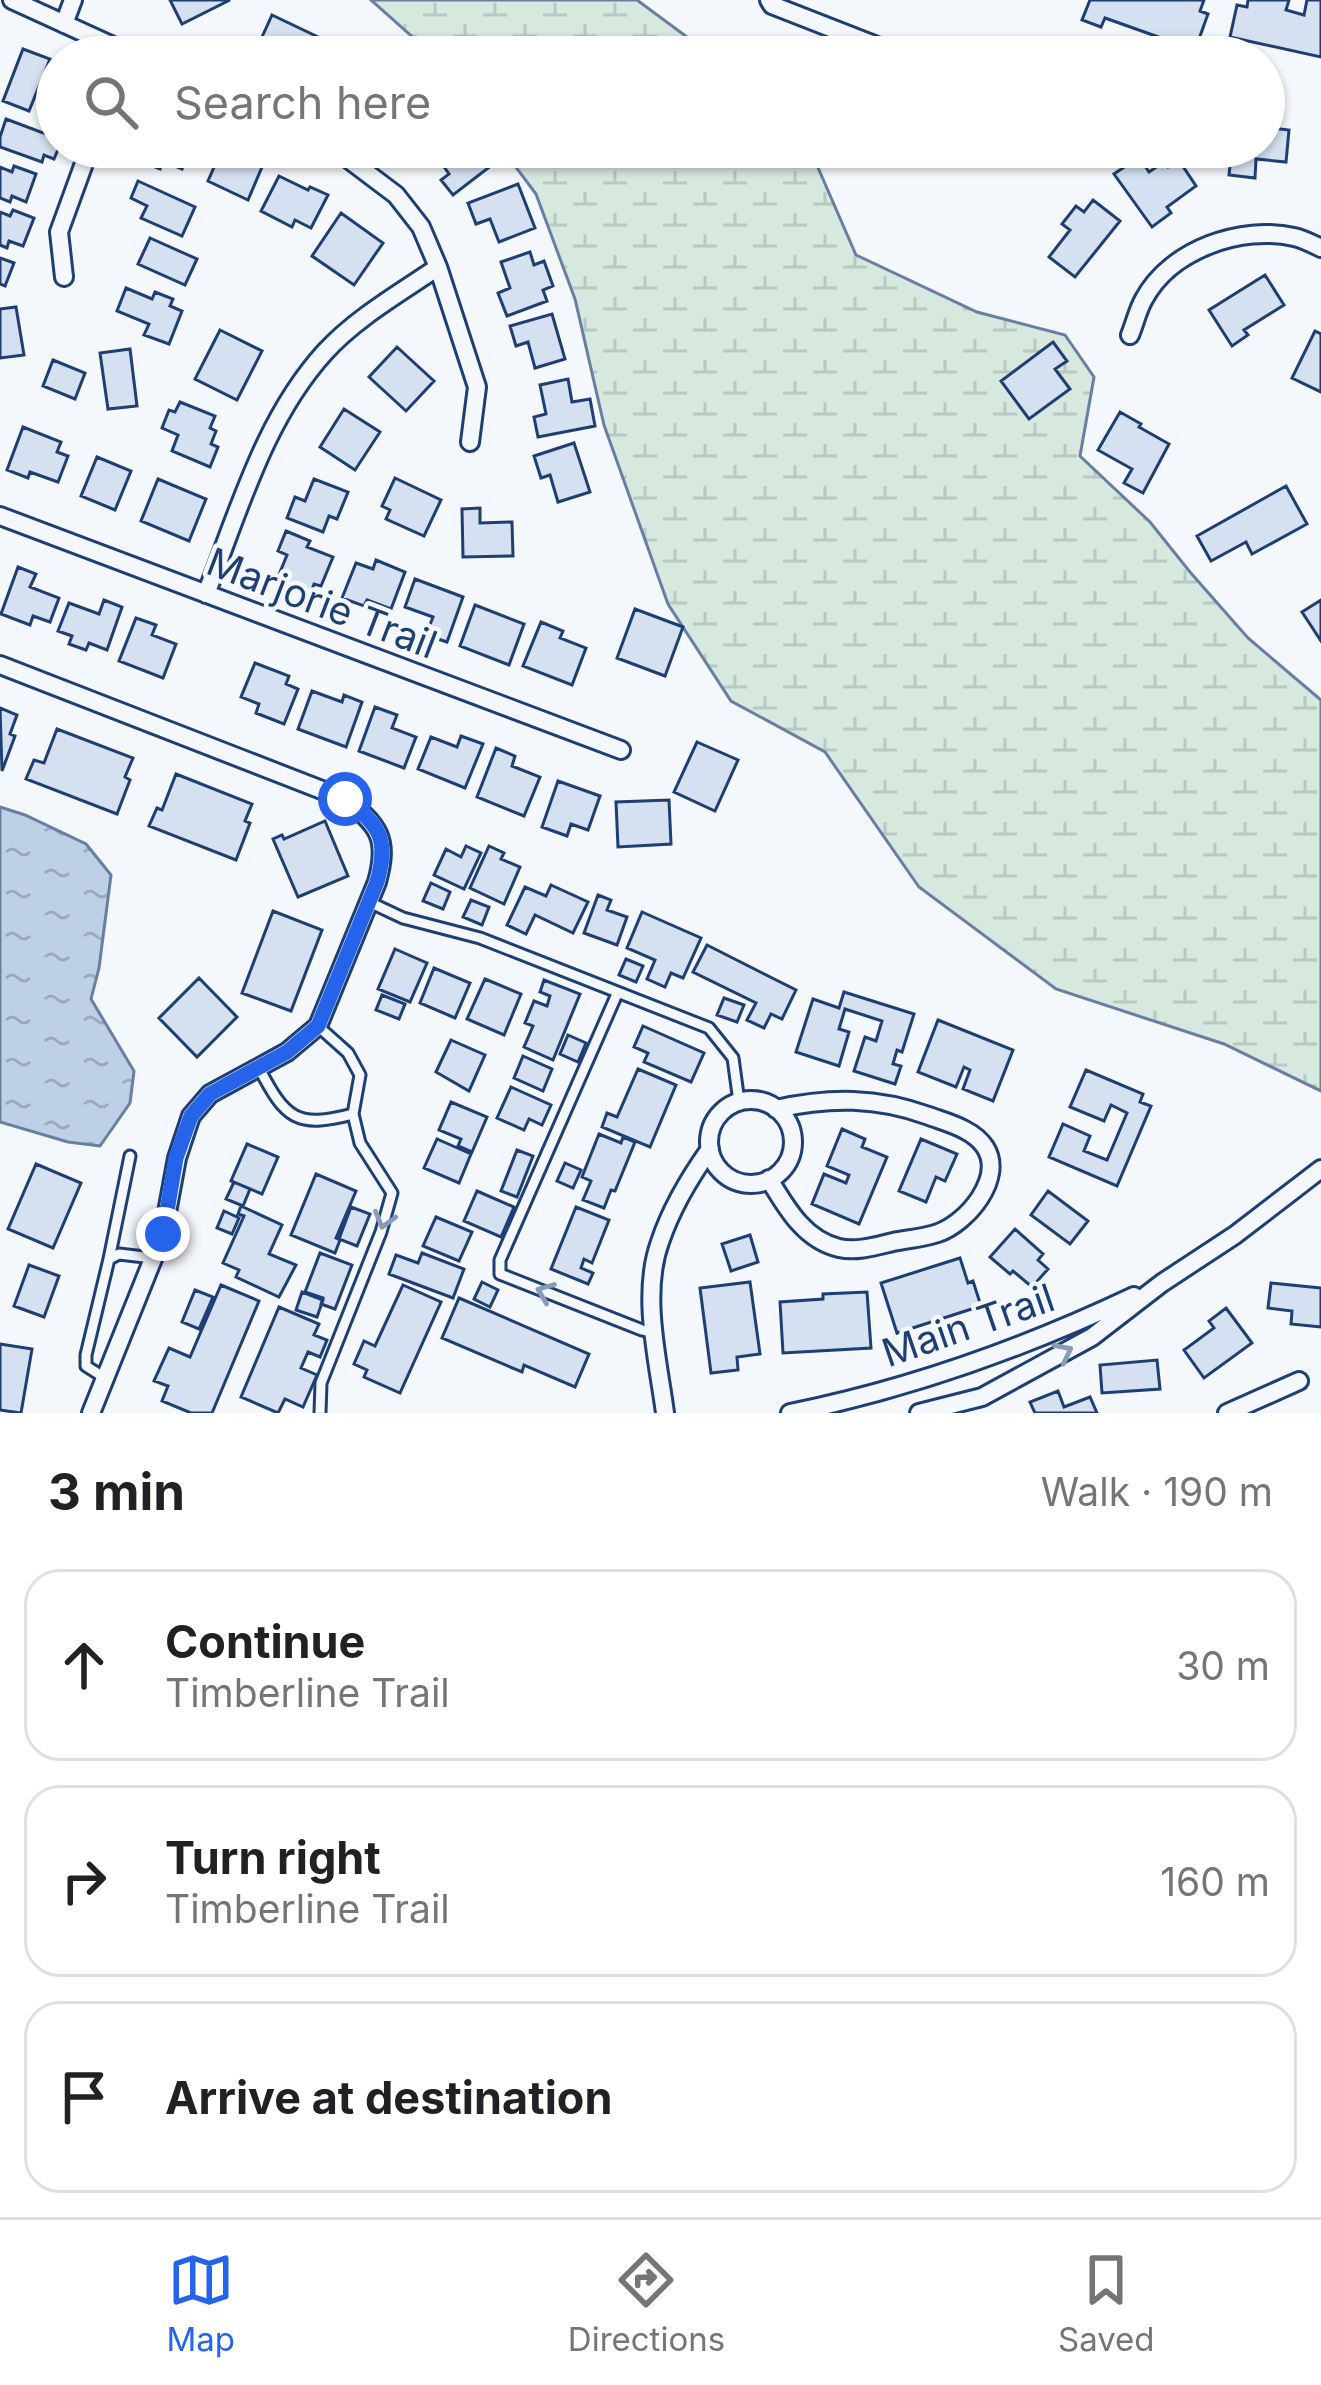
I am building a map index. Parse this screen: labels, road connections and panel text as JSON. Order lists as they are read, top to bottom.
{
  "streets": {
    "street": ["Marjorie Trail", "Main Trail"]
  },
  "page": {
    "search": "Search here",
    "heading": ["3 min", "Walk · 190 m"],
    "list": [
      ["Continue", "Timberline Trail", "30 m"],
      ["Turn right", "Timberline Trail", "160 m"],
      "Arrive at destination"
    ],
    "nav": ["Map", "Directions", "Saved"]
  }
}
